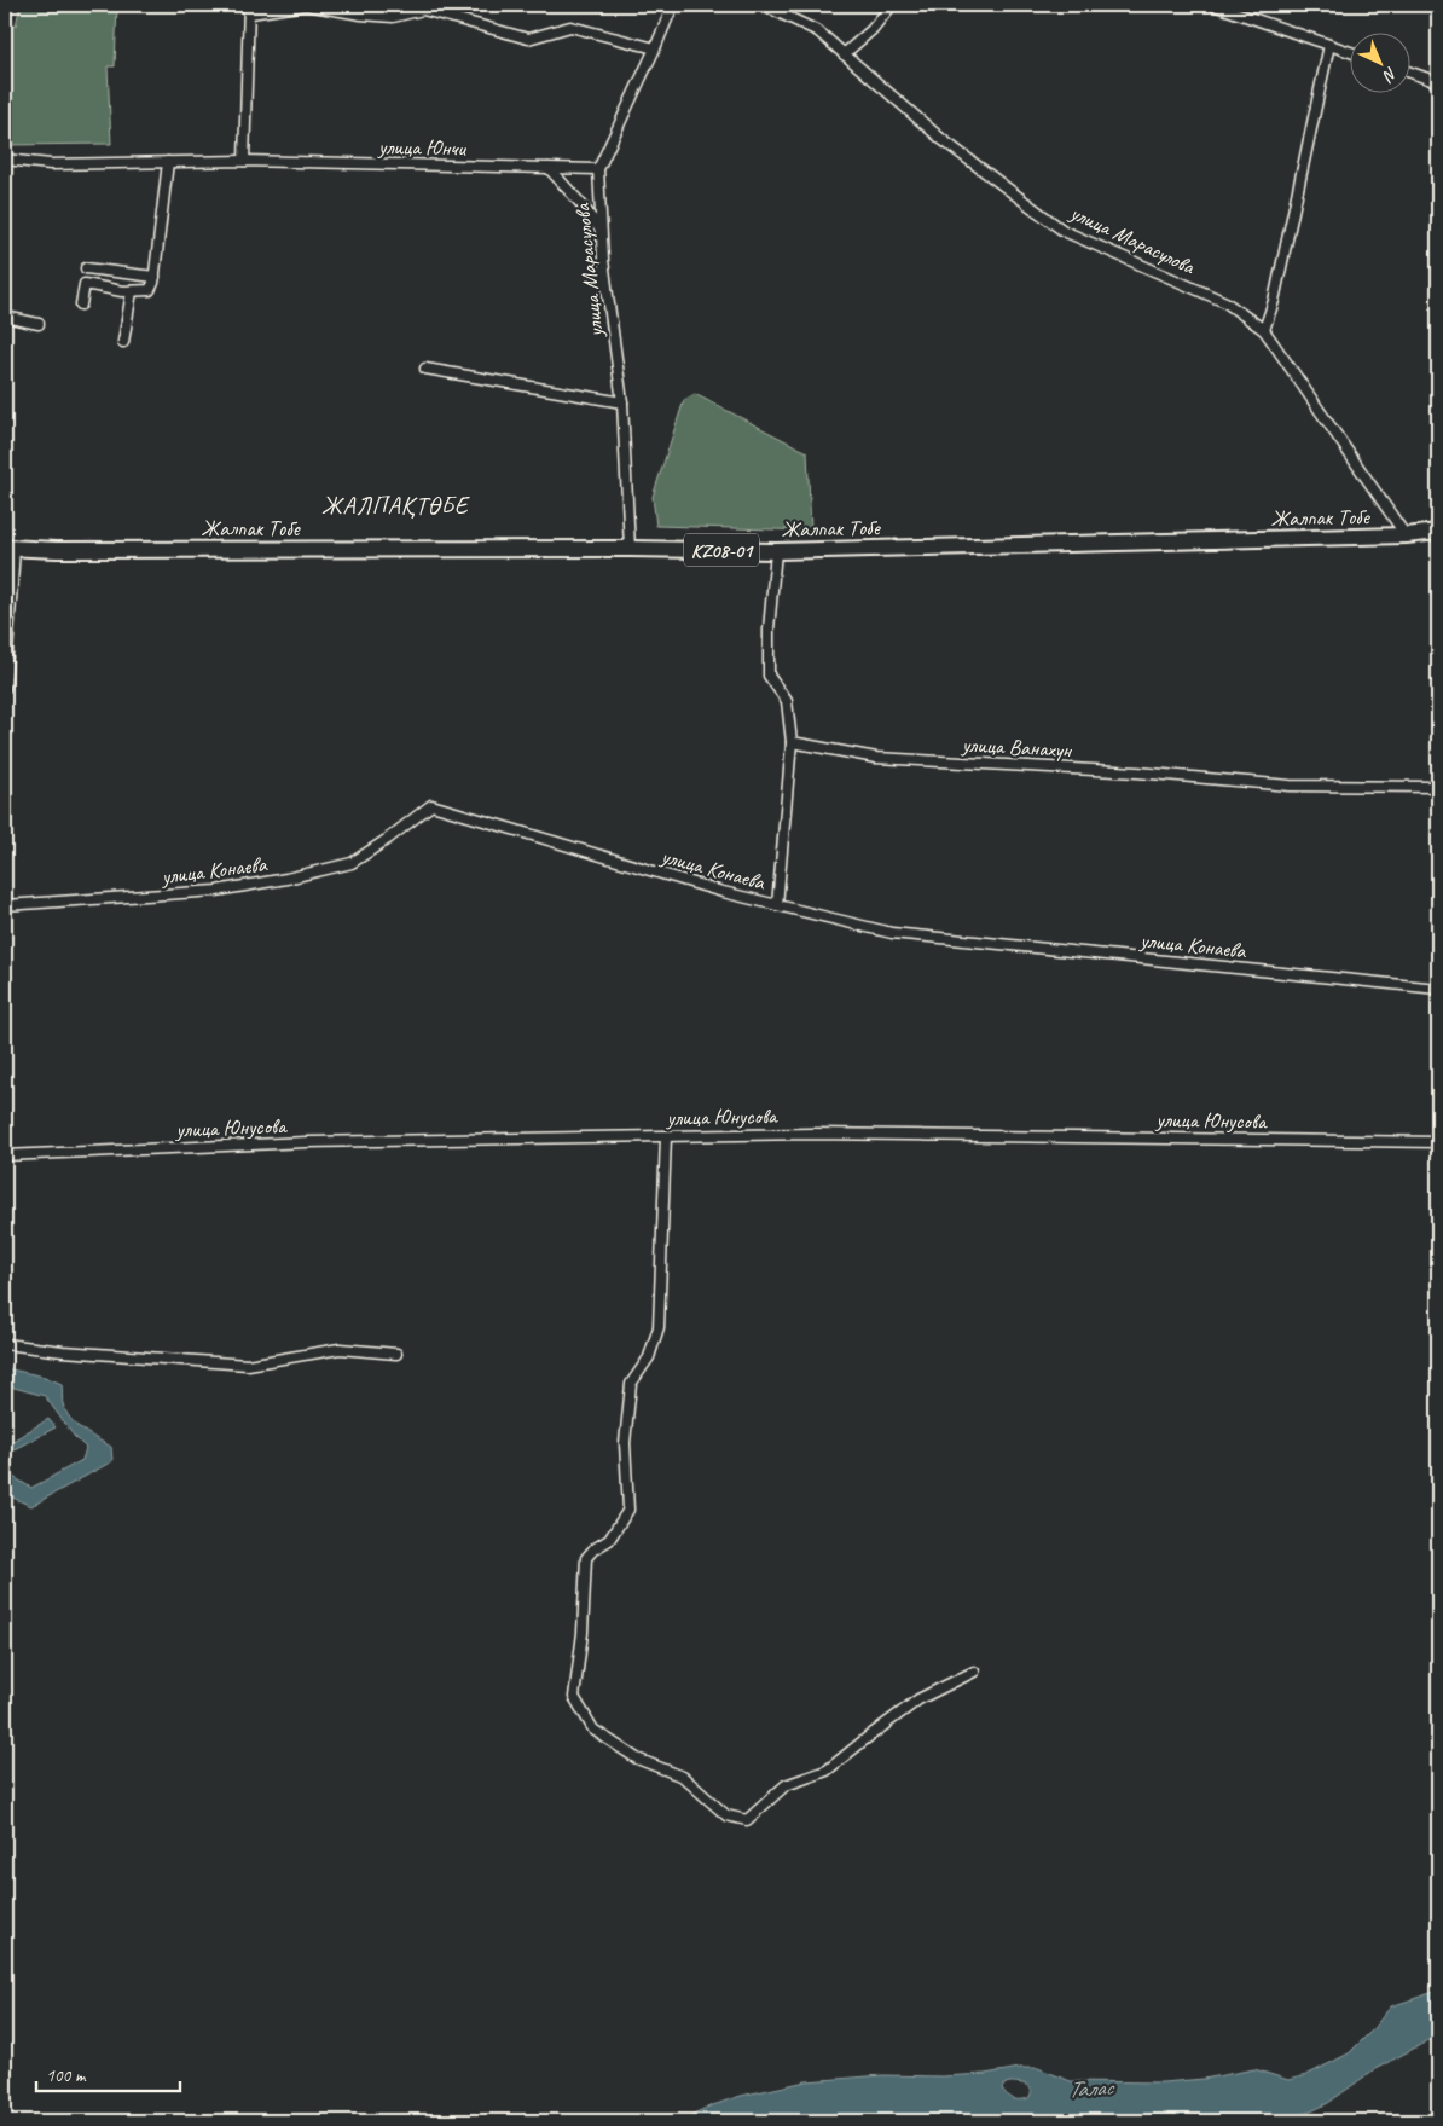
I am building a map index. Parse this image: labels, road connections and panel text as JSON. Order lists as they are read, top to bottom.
{
  "streets": {
    "main road": ["Жалпак Тобе", "KZ08-01"],
    "street": [
      "улица Юнчи",
      "улица Марасулова",
      "улица Ванахун",
      "улица Конаева",
      "улица Юнусова"
    ]
  },
  "crossings": [
    ["улица Юнчи", "улица Марасулова"],
    ["улица Марасулова", "Жалпак Тобе"]
  ],
  "districts": ["ЖАЛПАҚТӨБЕ"],
  "water": ["Талас"],
  "scale_bar": "100 m",
  "north": "bottom right"
}
